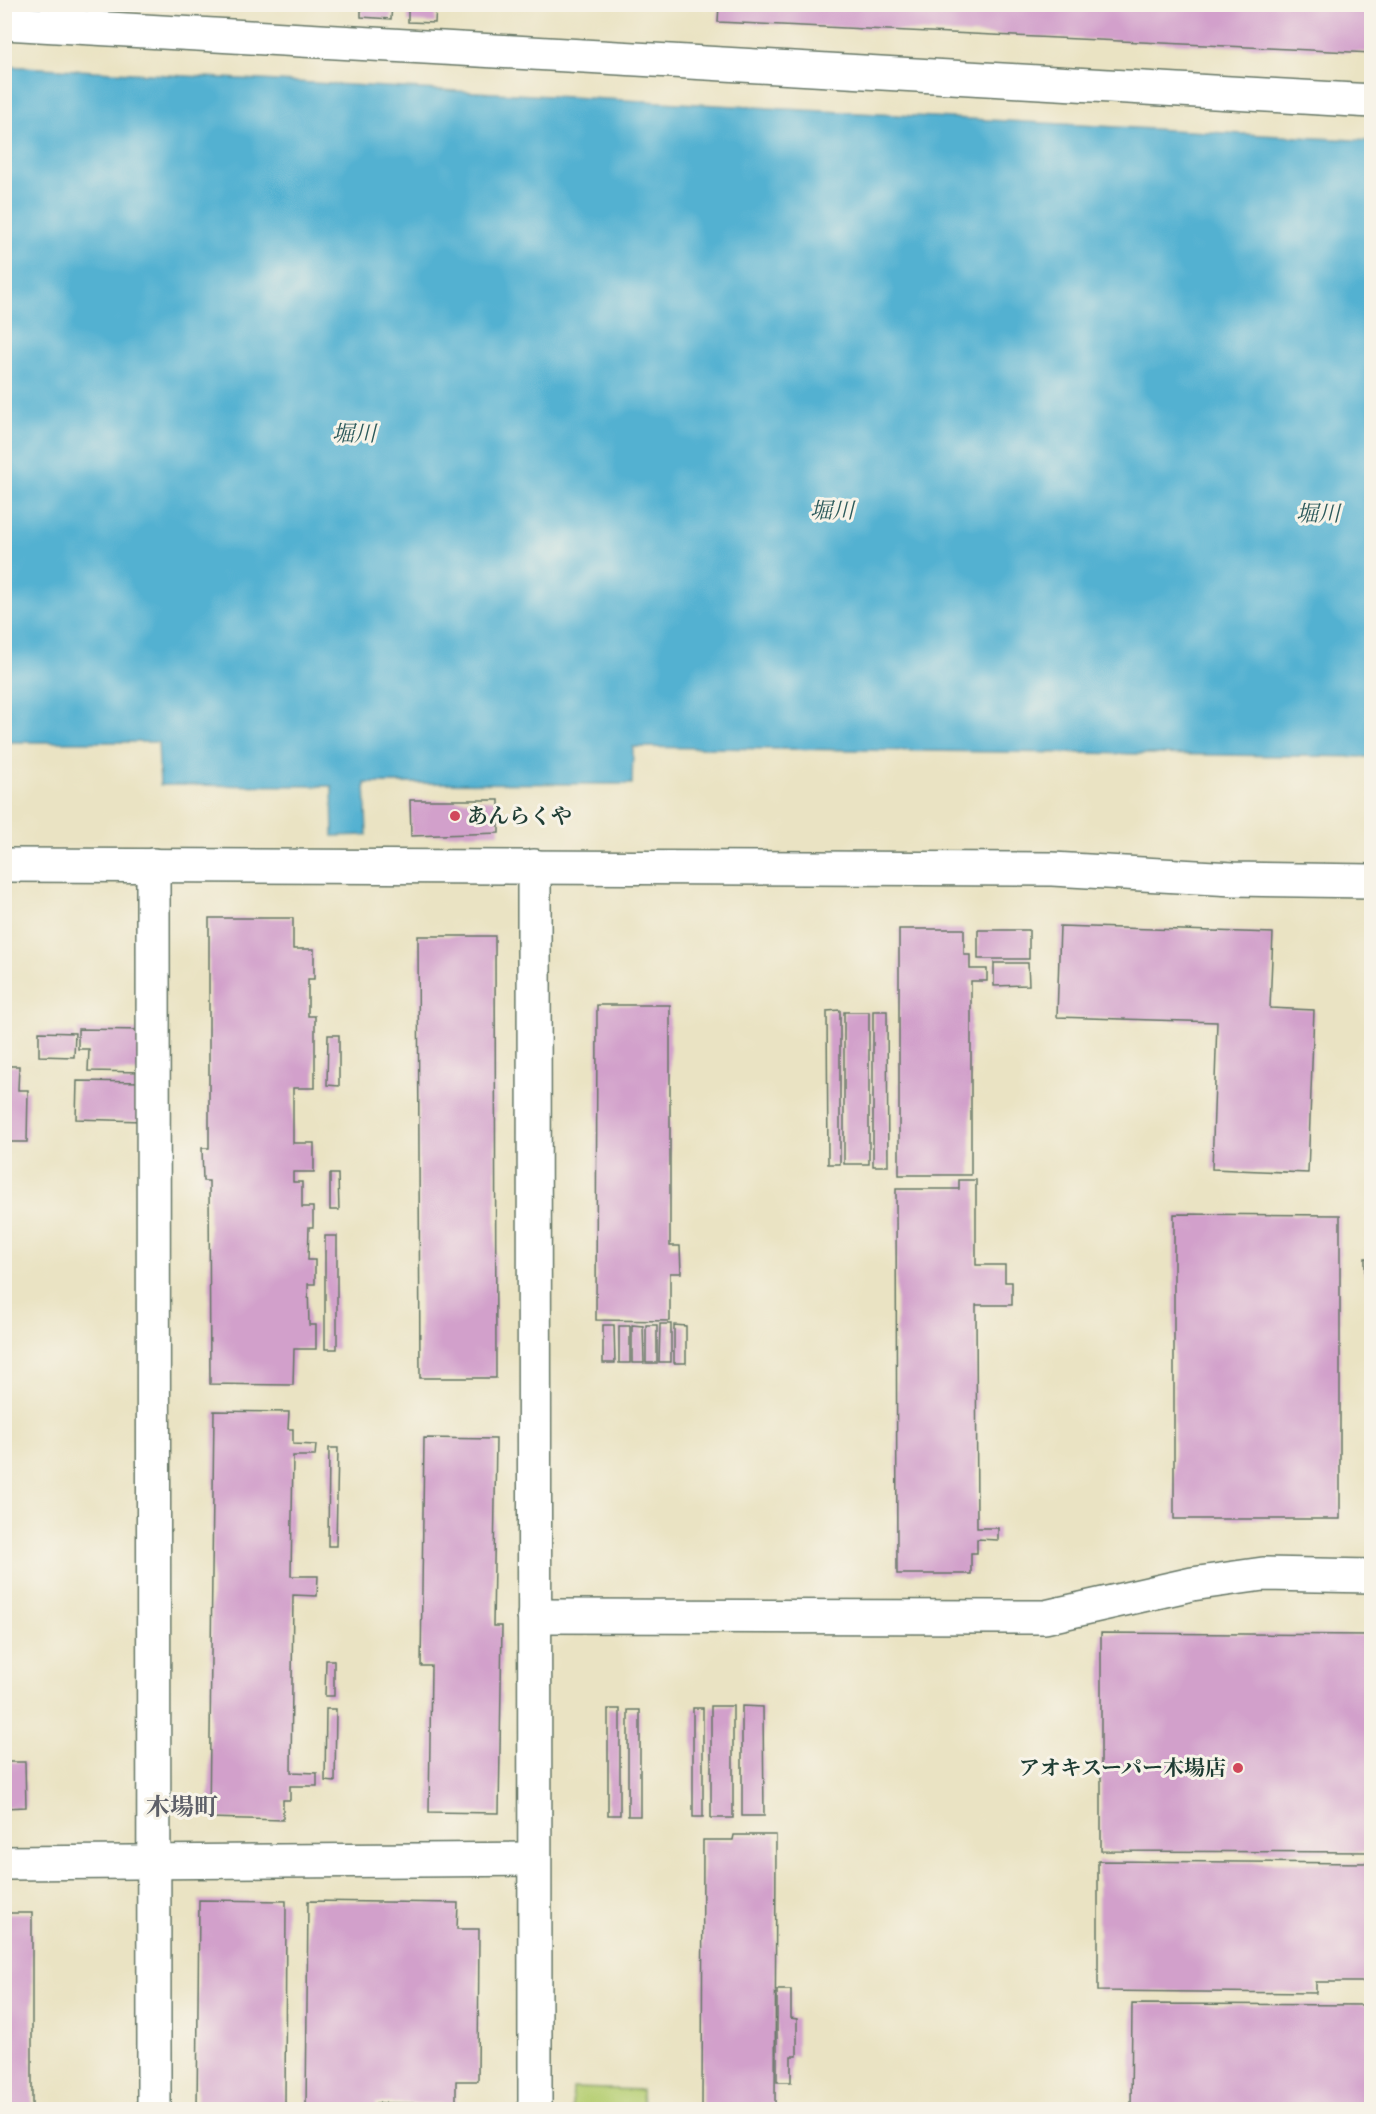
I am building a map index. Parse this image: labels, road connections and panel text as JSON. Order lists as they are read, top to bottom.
{
  "districts": ["木場町"],
  "water": ["堀川"],
  "places": ["あんらくや", "アオキスーパー木場店"]
}
